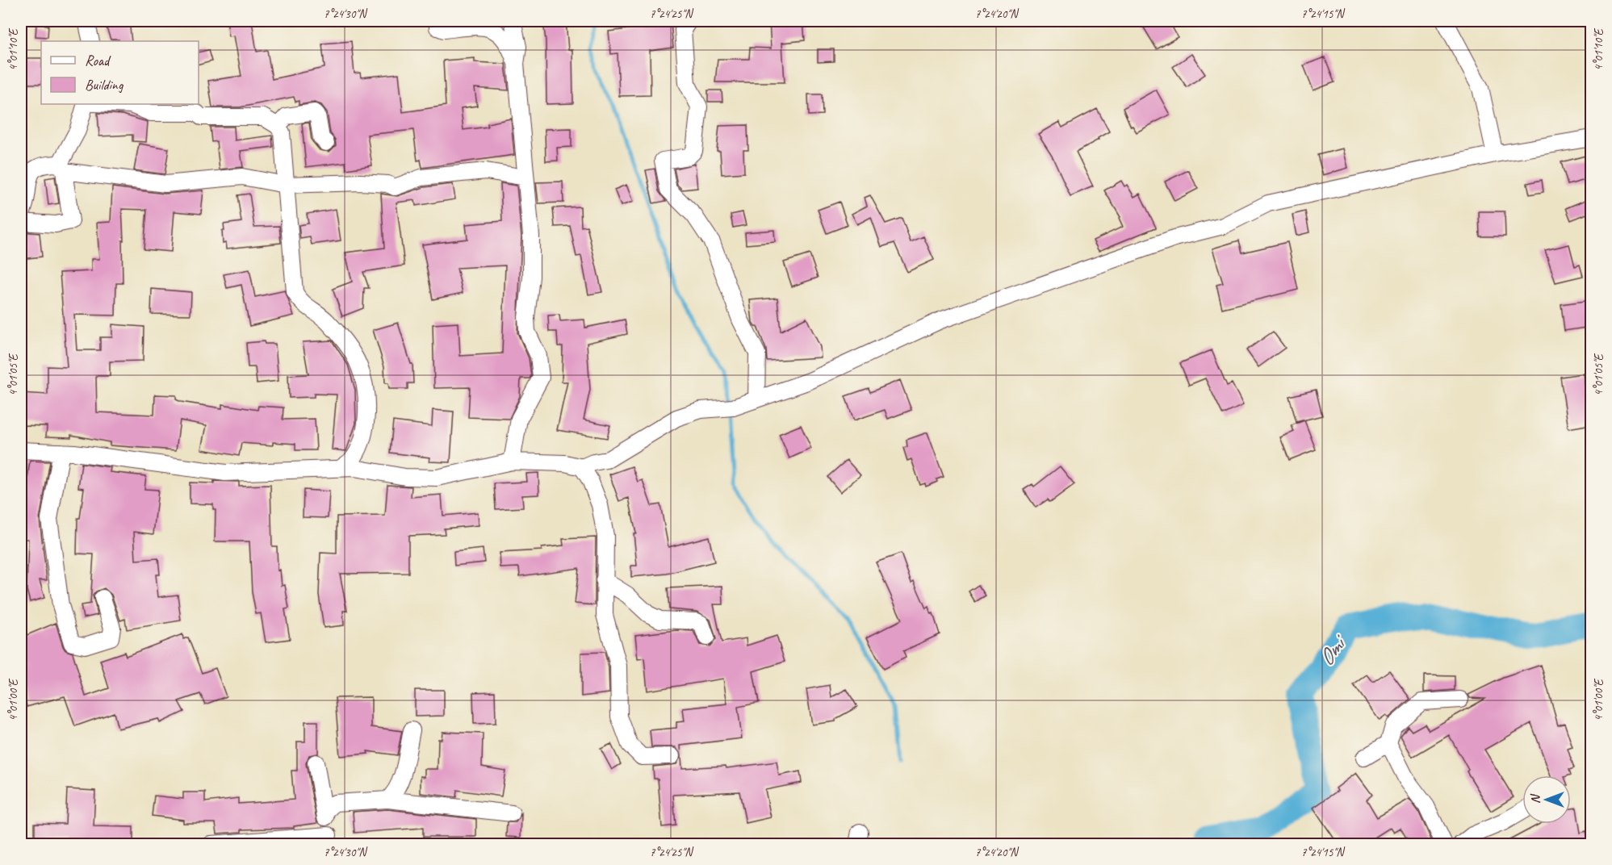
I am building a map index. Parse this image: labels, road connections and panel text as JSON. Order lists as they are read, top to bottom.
{
  "water": ["Omi"],
  "legend": ["Road", "Building"],
  "north": "left",
  "coordinates": [
    "7°24'30\"N",
    "7°24'25\"N",
    "7°24'20\"N",
    "7°24'15\"N",
    "4°01'10\"E",
    "4°01'05\"E",
    "4°01'00\"E"
  ]
}
